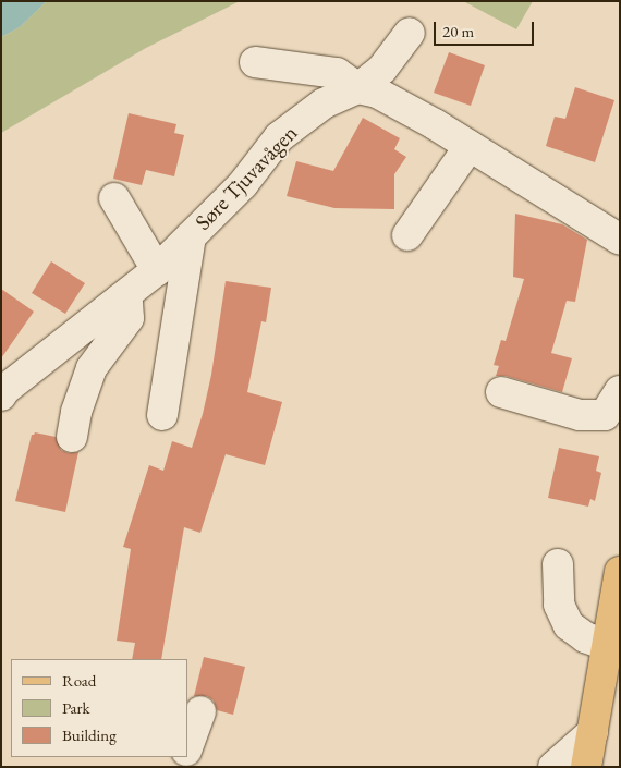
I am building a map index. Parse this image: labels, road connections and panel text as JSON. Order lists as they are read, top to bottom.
{
  "streets": {
    "street": ["Søre Tjuvavågen"]
  },
  "legend": ["Road", "Park", "Building"],
  "scale_bar": "20 m"
}
